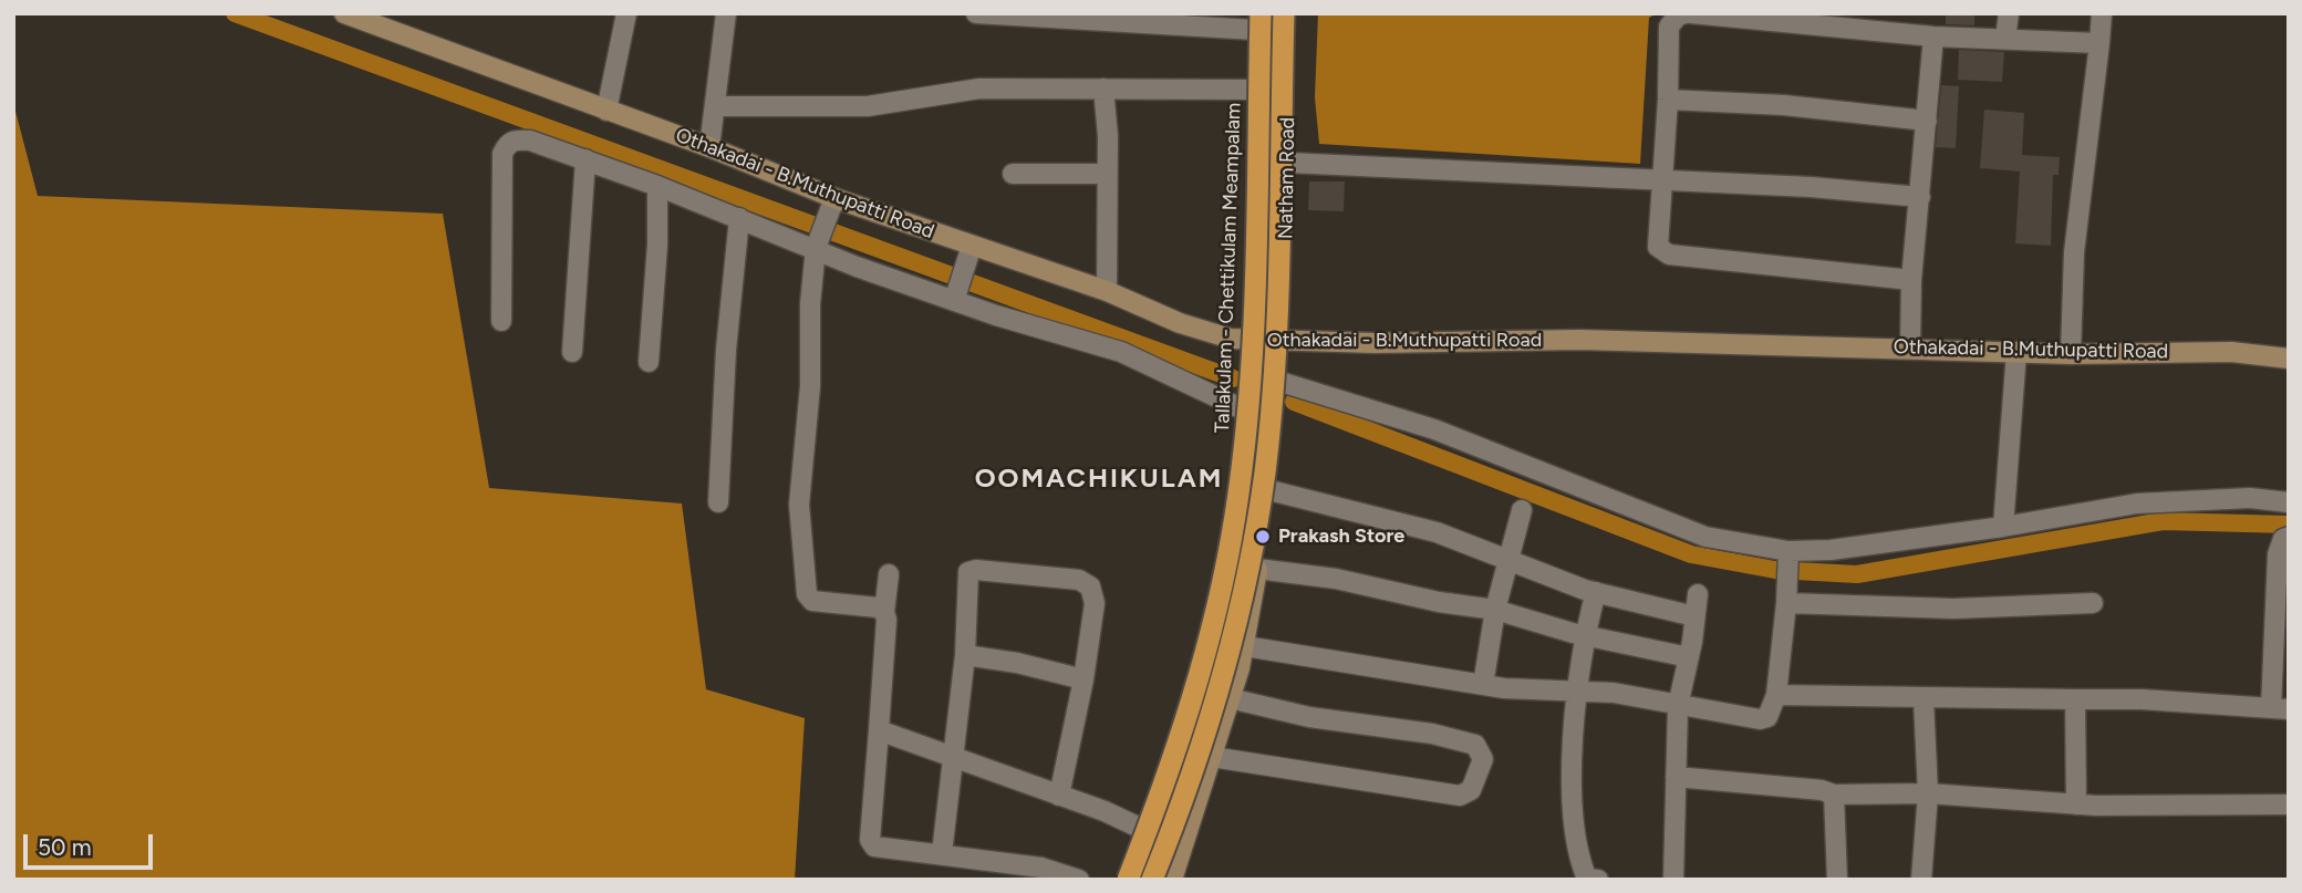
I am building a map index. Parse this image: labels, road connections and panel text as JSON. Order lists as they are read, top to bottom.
{
  "streets": {
    "highway": ["Tallakulam - Chettikulam Meampalam"],
    "main road": ["Natham Road", "Othakadai - B.Muthupatti Road"]
  },
  "crossings": [
    ["Natham Road", "Othakadai - B.Muthupatti Road"],
    ["Natham Road", "Tallakulam - Chettikulam Meampalam"]
  ],
  "districts": ["OOMACHIKULAM"],
  "places": ["Prakash Store"],
  "scale_bar": "50 m"
}
